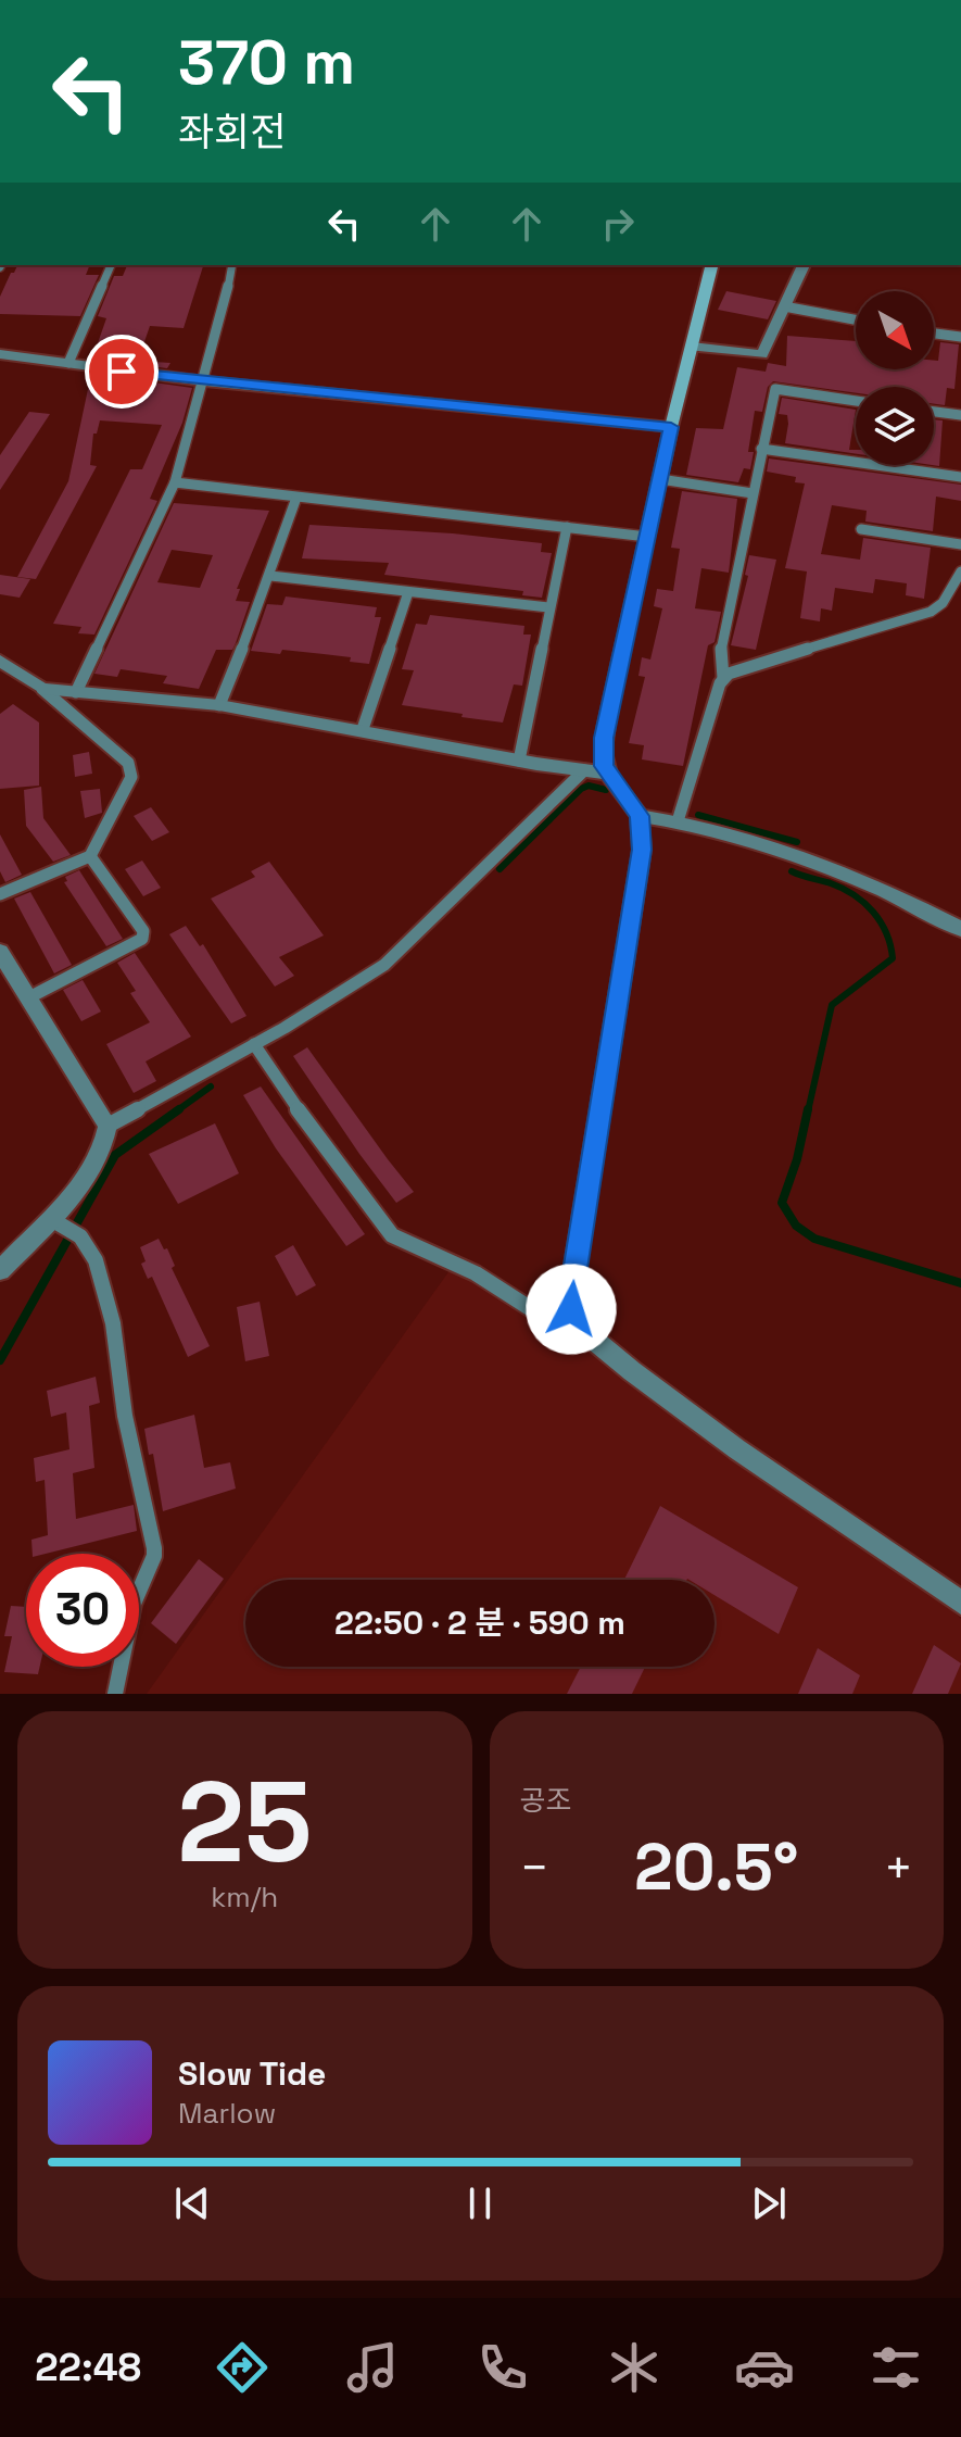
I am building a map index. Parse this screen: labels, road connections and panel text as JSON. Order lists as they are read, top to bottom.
{
  "north": "bottom right",
  "page": {
    "turn": ["370 m", "좌회전"],
    "limit": "30",
    "trip": "22:50 · 2 분 · 590 m",
    "tile": [
      ["25", "km/h"],
      "공조"
    ],
    "heat": ["−", "20.5°", "+"],
    "song": ["Slow Tide", "Marlow"],
    "tabs": "22:48"
  }
}
